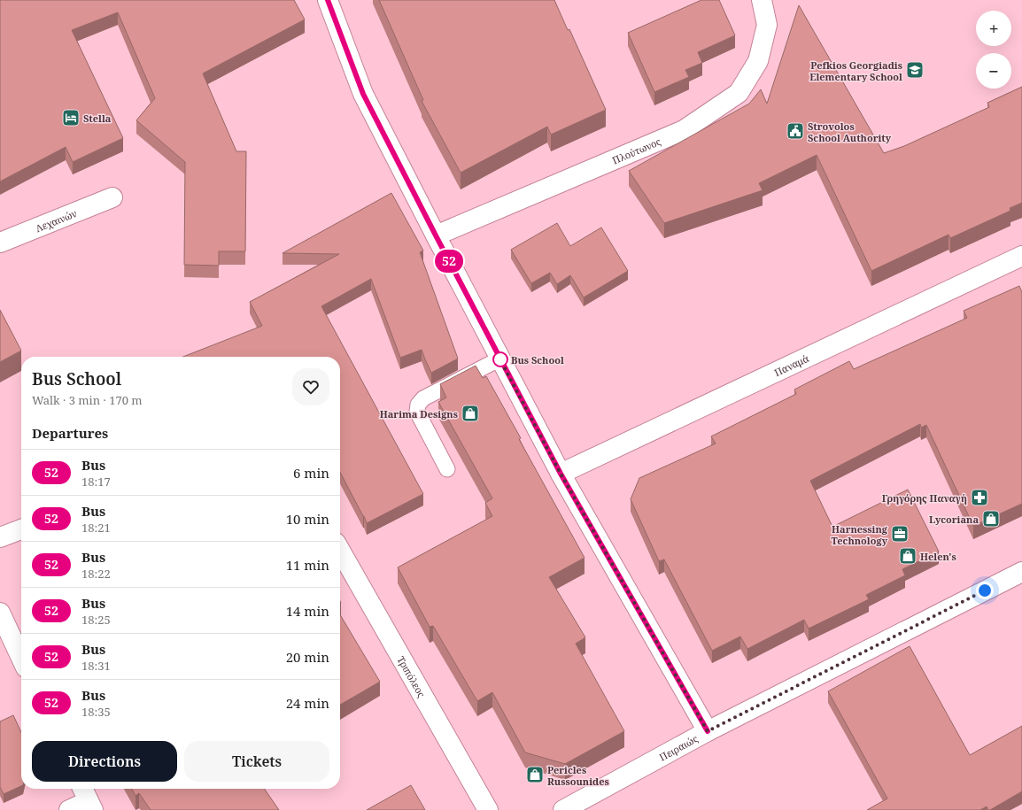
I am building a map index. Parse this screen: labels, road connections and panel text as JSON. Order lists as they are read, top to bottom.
{
  "streets": {
    "street": [
      "Πλούτωνος",
      "Λεχαινών",
      "Παναμά",
      "Τριπόλεος",
      "Πειραιώς"
    ]
  },
  "places": {
    "school or university": ["Pefkios Georgiadis Elementary School"],
    "hotel": ["Stella"],
    "public building": ["Strovolos School Authority"],
    "other": ["Bus School"],
    "shop": [
      "Harima Designs",
      "Lycoriana",
      "Helen's",
      "Pericles Russounides"
    ],
    "pharmacy": ["Γρηγόρης Παναγή"],
    "office": ["Harnessing Technology"]
  },
  "lines": ["bus line 52"],
  "page": {
    "on_map": "52",
    "map_buttons": ["+", "−"],
    "heading": [
      ["Bus School", "Walk · 3 min · 170 m"],
      "Departures"
    ],
    "list": [
      {
        "mark": "52",
        "name": "Bus",
        "note": "18:17",
        "value": "6 min"
      },
      {
        "mark": "52",
        "name": "Bus",
        "note": "18:21",
        "value": "10 min"
      },
      {
        "mark": "52",
        "name": "Bus",
        "note": "18:22",
        "value": "11 min"
      },
      {
        "mark": "52",
        "name": "Bus",
        "note": "18:25",
        "value": "14 min"
      },
      {
        "mark": "52",
        "name": "Bus",
        "note": "18:31",
        "value": "20 min"
      },
      {
        "mark": "52",
        "name": "Bus",
        "note": "18:35",
        "value": "24 min"
      }
    ],
    "buttons": ["Directions", "Tickets"]
  }
}
